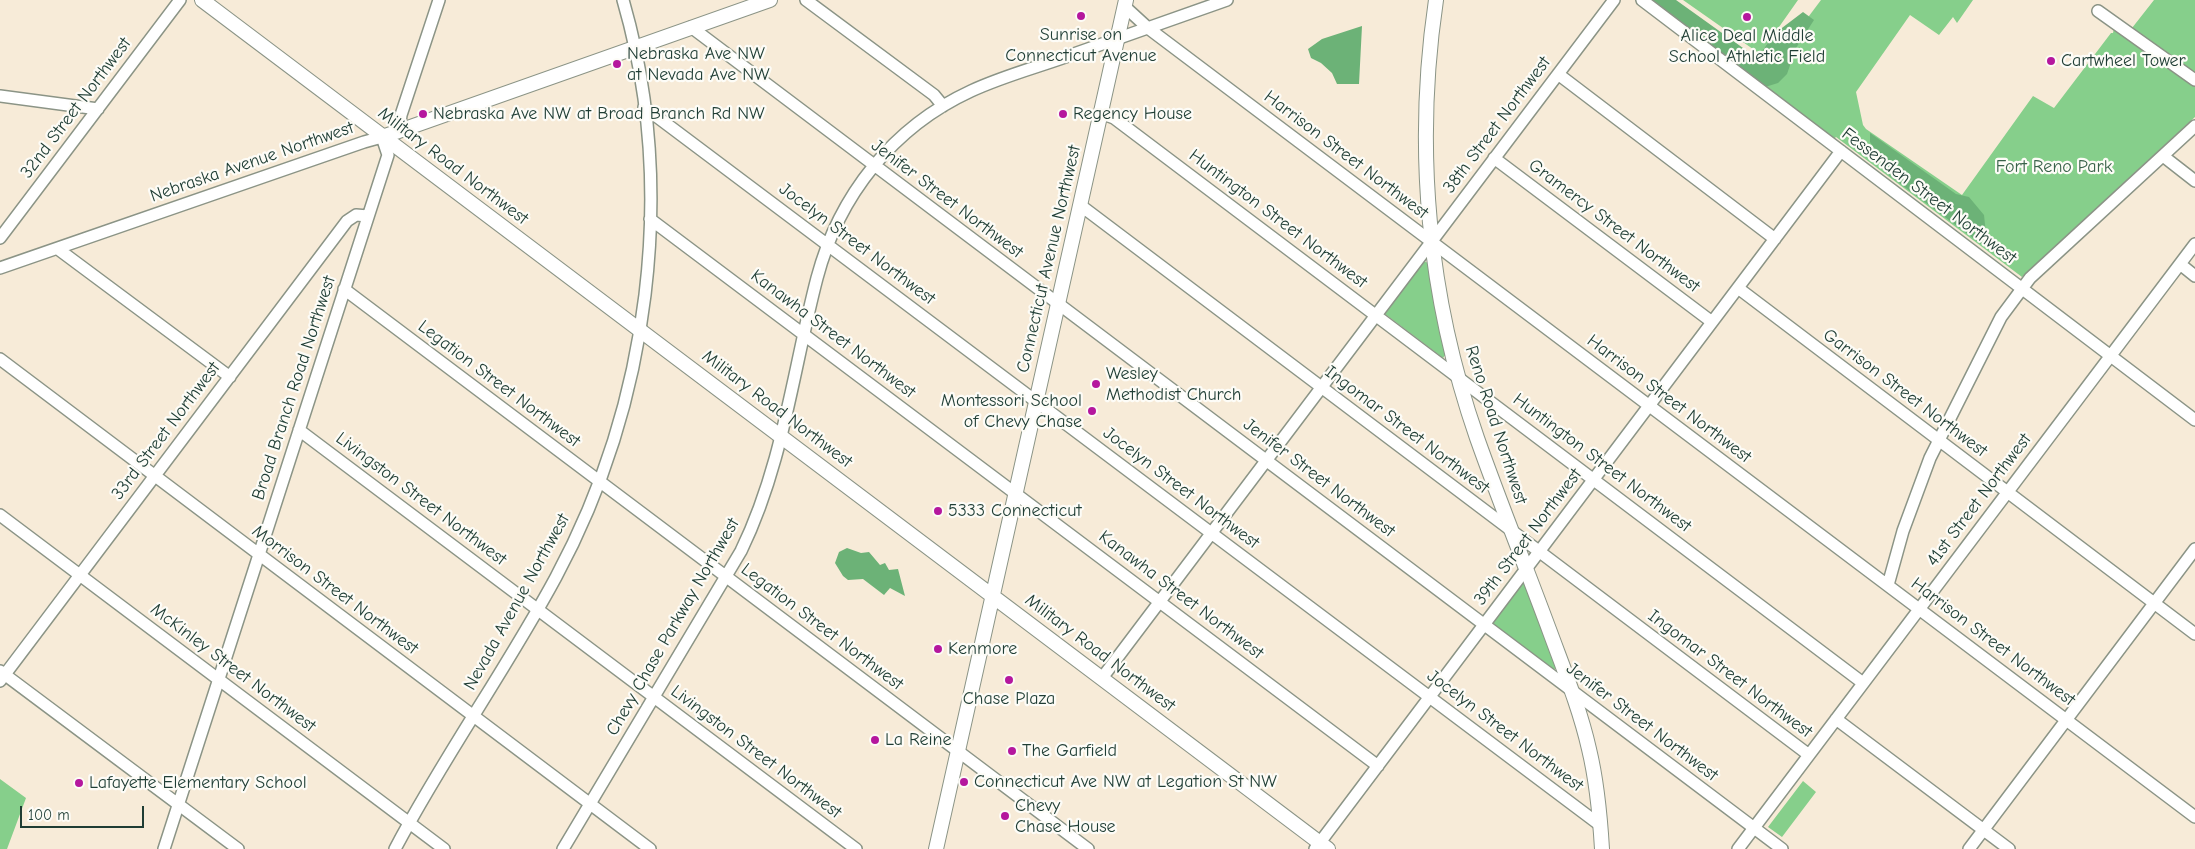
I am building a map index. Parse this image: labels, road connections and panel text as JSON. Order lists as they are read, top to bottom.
{
  "streets": {
    "main road": [
      "Nebraska Avenue Northwest",
      "Military Road Northwest",
      "Connecticut Avenue Northwest",
      "Reno Road Northwest"
    ],
    "street": [
      "32nd Street Northwest",
      "38th Street Northwest",
      "Harrison Street Northwest",
      "Fessenden Street Northwest",
      "Jenifer Street Northwest",
      "Huntington Street Northwest",
      "Gramercy Street Northwest",
      "Jocelyn Street Northwest",
      "Kanawha Street Northwest",
      "Legation Street Northwest",
      "Broad Branch Road Northwest",
      "Garrison Street Northwest",
      "Ingomar Street Northwest",
      "33rd Street Northwest",
      "Livingston Street Northwest",
      "41st Street Northwest",
      "39th Street Northwest",
      "Morrison Street Northwest",
      "Nevada Avenue Northwest",
      "Chevy Chase Parkway Northwest",
      "McKinley Street Northwest"
    ]
  },
  "crossings": [
    ["38th Street Northwest", "Harrison Street Northwest"],
    ["38th Street Northwest", "Military Road Northwest"],
    ["38th Street Northwest", "Jenifer Street Northwest"],
    ["38th Street Northwest", "Huntington Street Northwest"],
    ["38th Street Northwest", "Gramercy Street Northwest"],
    ["38th Street Northwest", "Jocelyn Street Northwest"],
    ["38th Street Northwest", "Kanawha Street Northwest"],
    ["38th Street Northwest", "Reno Road Northwest"],
    ["38th Street Northwest", "Ingomar Street Northwest"],
    ["Harrison Street Northwest", "Connecticut Avenue Northwest"],
    ["Harrison Street Northwest", "Reno Road Northwest"],
    ["Harrison Street Northwest", "41st Street Northwest"],
    ["Harrison Street Northwest", "39th Street Northwest"],
    ["Harrison Street Northwest", "Chevy Chase Parkway Northwest"],
    ["Nebraska Avenue Northwest", "Military Road Northwest"],
    ["Nebraska Avenue Northwest", "Jenifer Street Northwest"],
    ["Nebraska Avenue Northwest", "Broad Branch Road Northwest"],
    ["Nebraska Avenue Northwest", "Nevada Avenue Northwest"],
    ["Military Road Northwest", "Connecticut Avenue Northwest"],
    ["Military Road Northwest", "Broad Branch Road Northwest"],
    ["Military Road Northwest", "39th Street Northwest"],
    ["Military Road Northwest", "Nevada Avenue Northwest"],
    ["Military Road Northwest", "Chevy Chase Parkway Northwest"],
    ["Fessenden Street Northwest", "41st Street Northwest"],
    ["Fessenden Street Northwest", "39th Street Northwest"],
    ["Jenifer Street Northwest", "Connecticut Avenue Northwest"],
    ["Jenifer Street Northwest", "Reno Road Northwest"],
    ["Jenifer Street Northwest", "41st Street Northwest"],
    ["Jenifer Street Northwest", "39th Street Northwest"],
    ["Jenifer Street Northwest", "Chevy Chase Parkway Northwest"],
    ["Huntington Street Northwest", "Connecticut Avenue Northwest"],
    ["Huntington Street Northwest", "Reno Road Northwest"],
    ["Huntington Street Northwest", "41st Street Northwest"],
    ["Huntington Street Northwest", "39th Street Northwest"],
    ["Gramercy Street Northwest", "39th Street Northwest"],
    ["Jocelyn Street Northwest", "Connecticut Avenue Northwest"],
    ["Jocelyn Street Northwest", "Reno Road Northwest"],
    ["Jocelyn Street Northwest", "39th Street Northwest"],
    ["Jocelyn Street Northwest", "Nevada Avenue Northwest"],
    ["Jocelyn Street Northwest", "Chevy Chase Parkway Northwest"],
    ["Connecticut Avenue Northwest", "Kanawha Street Northwest"],
    ["Connecticut Avenue Northwest", "Legation Street Northwest"],
    ["Connecticut Avenue Northwest", "Ingomar Street Northwest"],
    ["Connecticut Avenue Northwest", "Chevy Chase Parkway Northwest"],
    ["Kanawha Street Northwest", "39th Street Northwest"],
    ["Kanawha Street Northwest", "Nevada Avenue Northwest"],
    ["Kanawha Street Northwest", "Chevy Chase Parkway Northwest"],
    ["Legation Street Northwest", "Broad Branch Road Northwest"],
    ["Legation Street Northwest", "Nevada Avenue Northwest"],
    ["Legation Street Northwest", "Chevy Chase Parkway Northwest"],
    ["Broad Branch Road Northwest", "33rd Street Northwest"],
    ["Broad Branch Road Northwest", "Livingston Street Northwest"],
    ["Broad Branch Road Northwest", "Morrison Street Northwest"],
    ["Broad Branch Road Northwest", "McKinley Street Northwest"],
    ["Garrison Street Northwest", "41st Street Northwest"],
    ["Garrison Street Northwest", "39th Street Northwest"],
    ["Reno Road Northwest", "Ingomar Street Northwest"],
    ["Reno Road Northwest", "39th Street Northwest"],
    ["Ingomar Street Northwest", "41st Street Northwest"],
    ["Ingomar Street Northwest", "39th Street Northwest"],
    ["33rd Street Northwest", "Morrison Street Northwest"],
    ["33rd Street Northwest", "McKinley Street Northwest"],
    ["Livingston Street Northwest", "Nevada Avenue Northwest"],
    ["Livingston Street Northwest", "Chevy Chase Parkway Northwest"],
    ["Morrison Street Northwest", "Nevada Avenue Northwest"],
    ["Morrison Street Northwest", "Chevy Chase Parkway Northwest"],
    ["Nevada Avenue Northwest", "McKinley Street Northwest"]
  ],
  "parks": ["Fort Reno Park"],
  "places": [
    "Sunrise on Connecticut Avenue",
    "Alice Deal Middle School Athletic Field",
    "Cartwheel Tower",
    "Nebraska Ave NW at Nevada Ave NW",
    "Nebraska Ave NW at Broad Branch Rd NW",
    "Regency House",
    "Wesley Methodist Church",
    "Montessori School of Chevy Chase",
    "5333 Connecticut",
    "Kenmore",
    "Chase Plaza",
    "La Reine",
    "The Garfield",
    "Connecticut Ave NW at Legation St NW",
    "Lafayette Elementary School",
    "Chevy Chase House"
  ],
  "scale_bar": "100 m"
}
